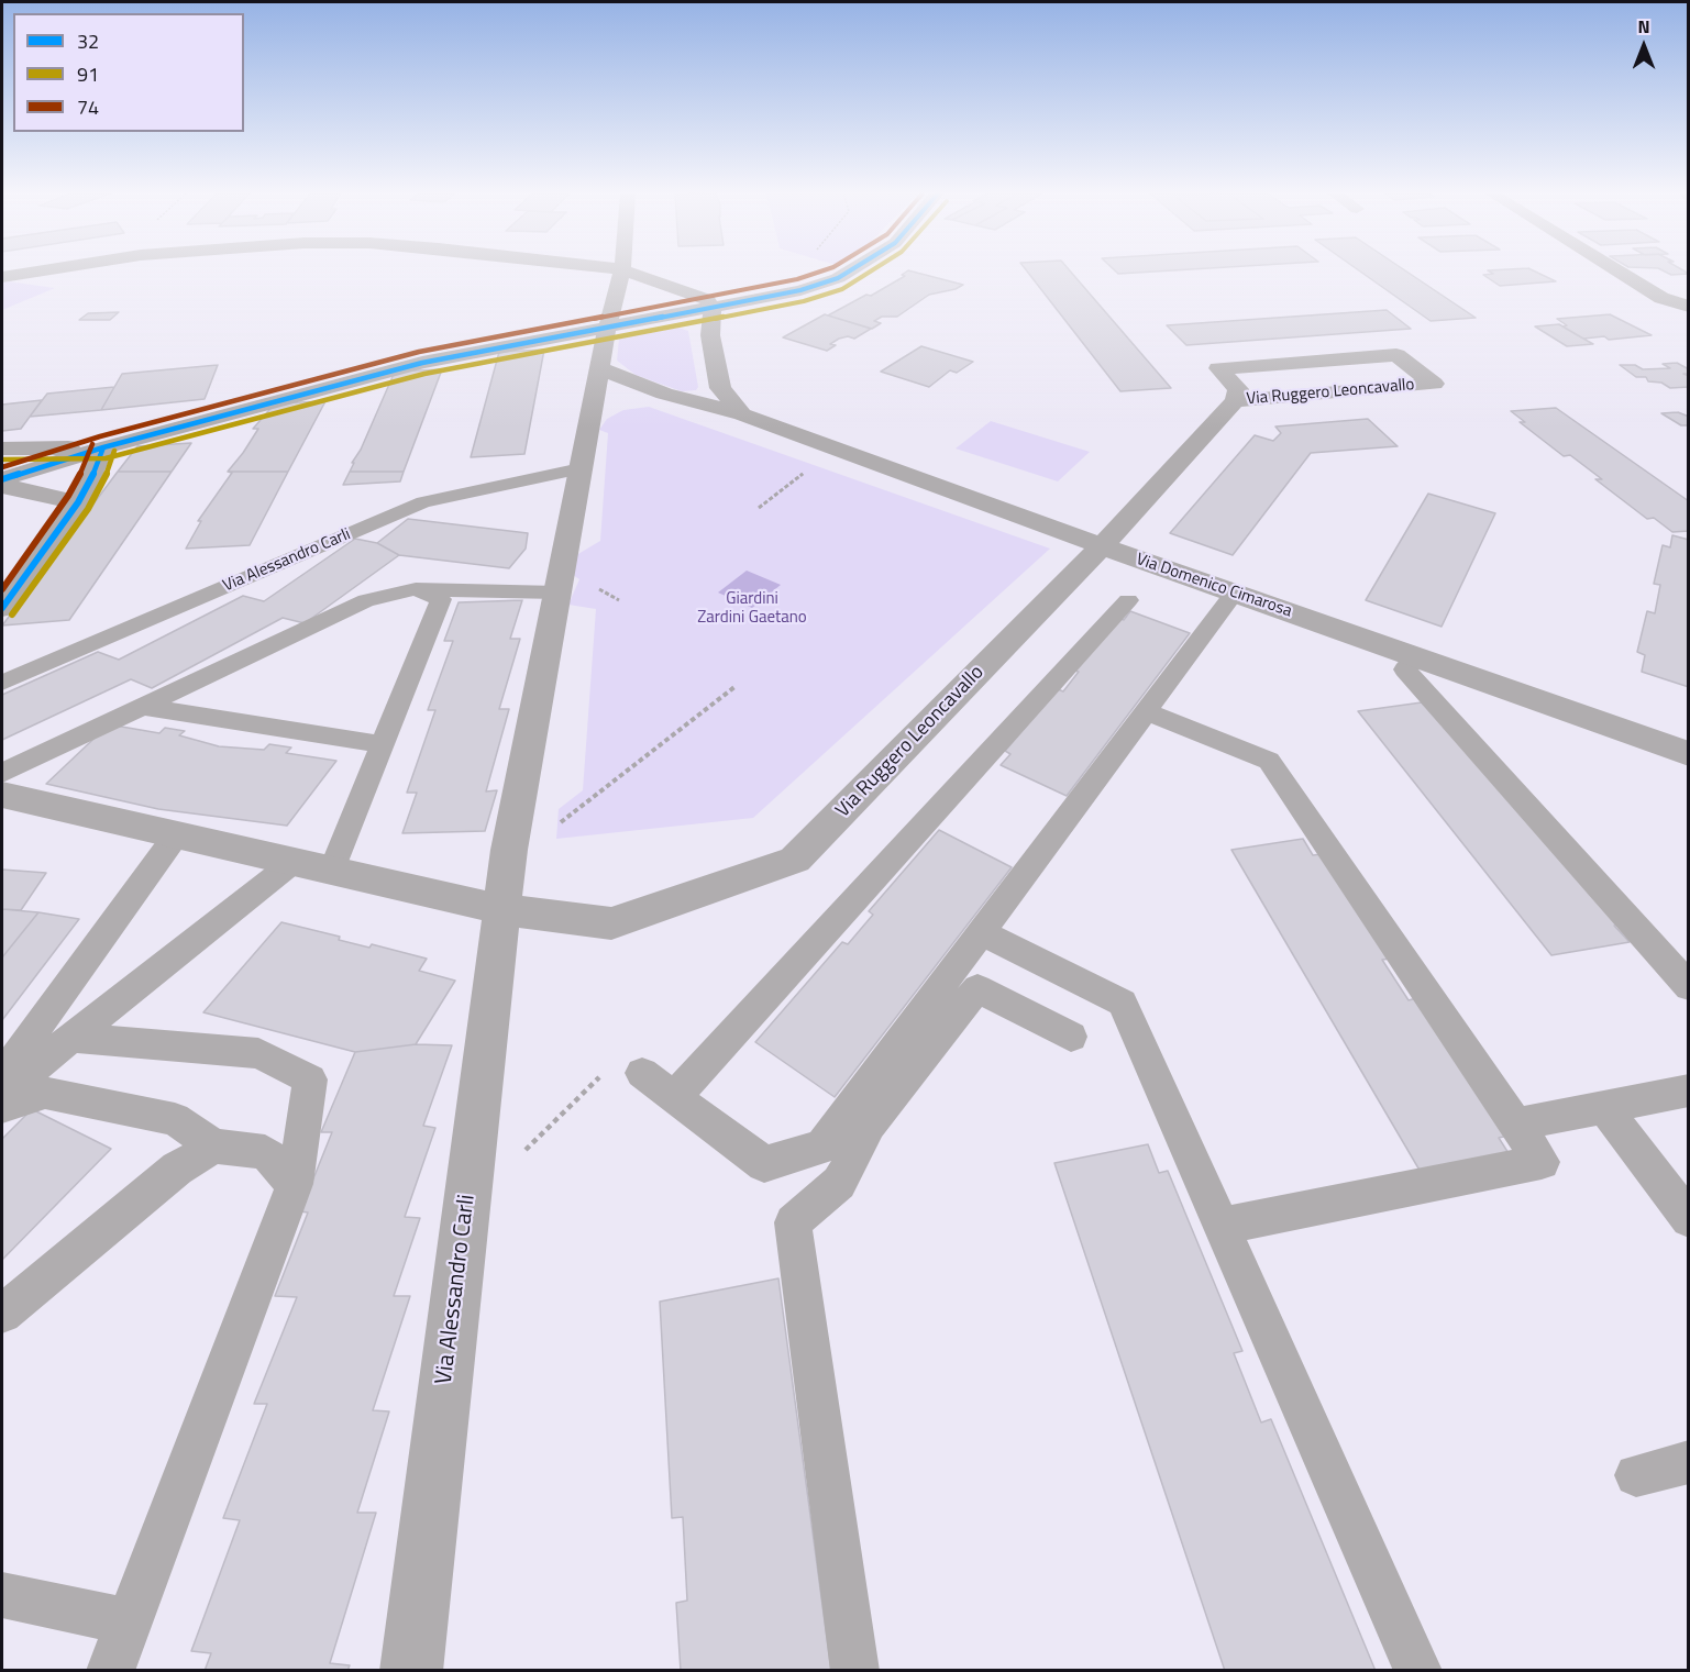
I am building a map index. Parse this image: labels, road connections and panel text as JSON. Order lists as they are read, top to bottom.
{
  "streets": {
    "street": ["Via Ruggero Leoncavallo", "Via Alessandro Carli", "Via Domenico Cimarosa"]
  },
  "crossings": [
    ["Via Ruggero Leoncavallo", "Via Alessandro Carli"],
    ["Via Ruggero Leoncavallo", "Via Domenico Cimarosa"],
    ["Via Alessandro Carli", "Via Domenico Cimarosa"]
  ],
  "parks": ["Giardini Zardini Gaetano"],
  "lines": ["transit line 32", "transit line 91", "transit line 74"],
  "legend": ["32", "91", "74"],
  "north": "top"
}
